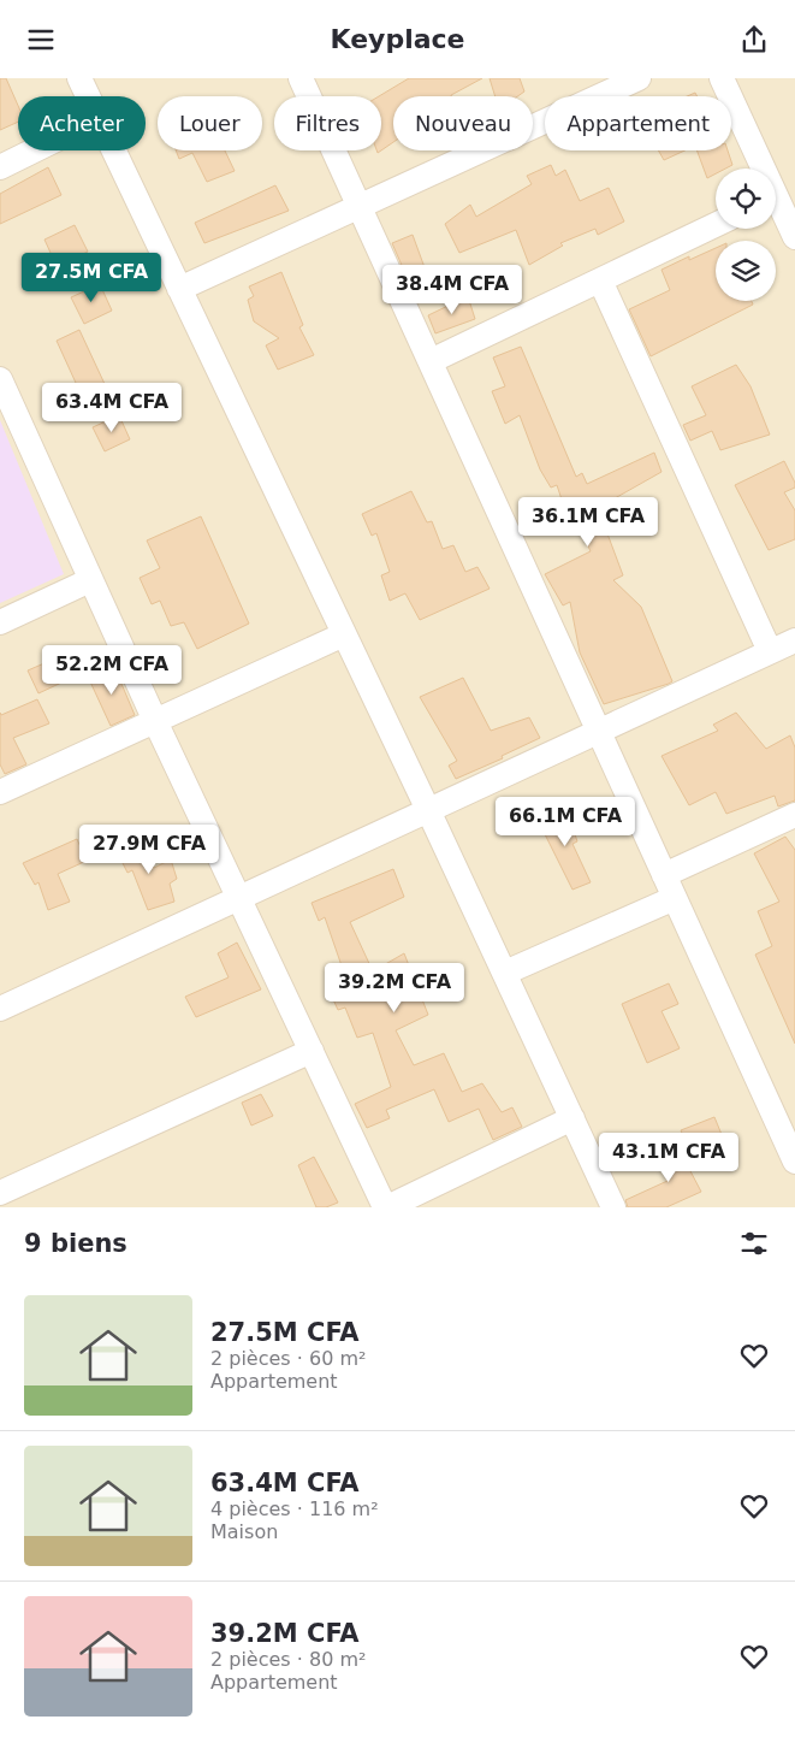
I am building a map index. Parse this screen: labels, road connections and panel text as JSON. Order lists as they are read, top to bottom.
{
  "page": {
    "header": "Keyplace",
    "chip": [
      "Acheter",
      "Louer",
      "Filtres",
      "Nouveau",
      "Appartement"
    ],
    "price": [
      "27.5M CFA",
      "38.4M CFA",
      "63.4M CFA",
      "36.1M CFA",
      "52.2M CFA",
      "66.1M CFA",
      "27.9M CFA",
      "39.2M CFA",
      "43.1M CFA"
    ],
    "heading": "9 biens",
    "list": [
      {
        "name": "27.5M CFA",
        "note": "2 pièces · 60 m² · Appartement"
      },
      {
        "name": "63.4M CFA",
        "note": "4 pièces · 116 m² · Maison"
      },
      {
        "name": "39.2M CFA",
        "note": "2 pièces · 80 m² · Appartement"
      }
    ]
  }
}
